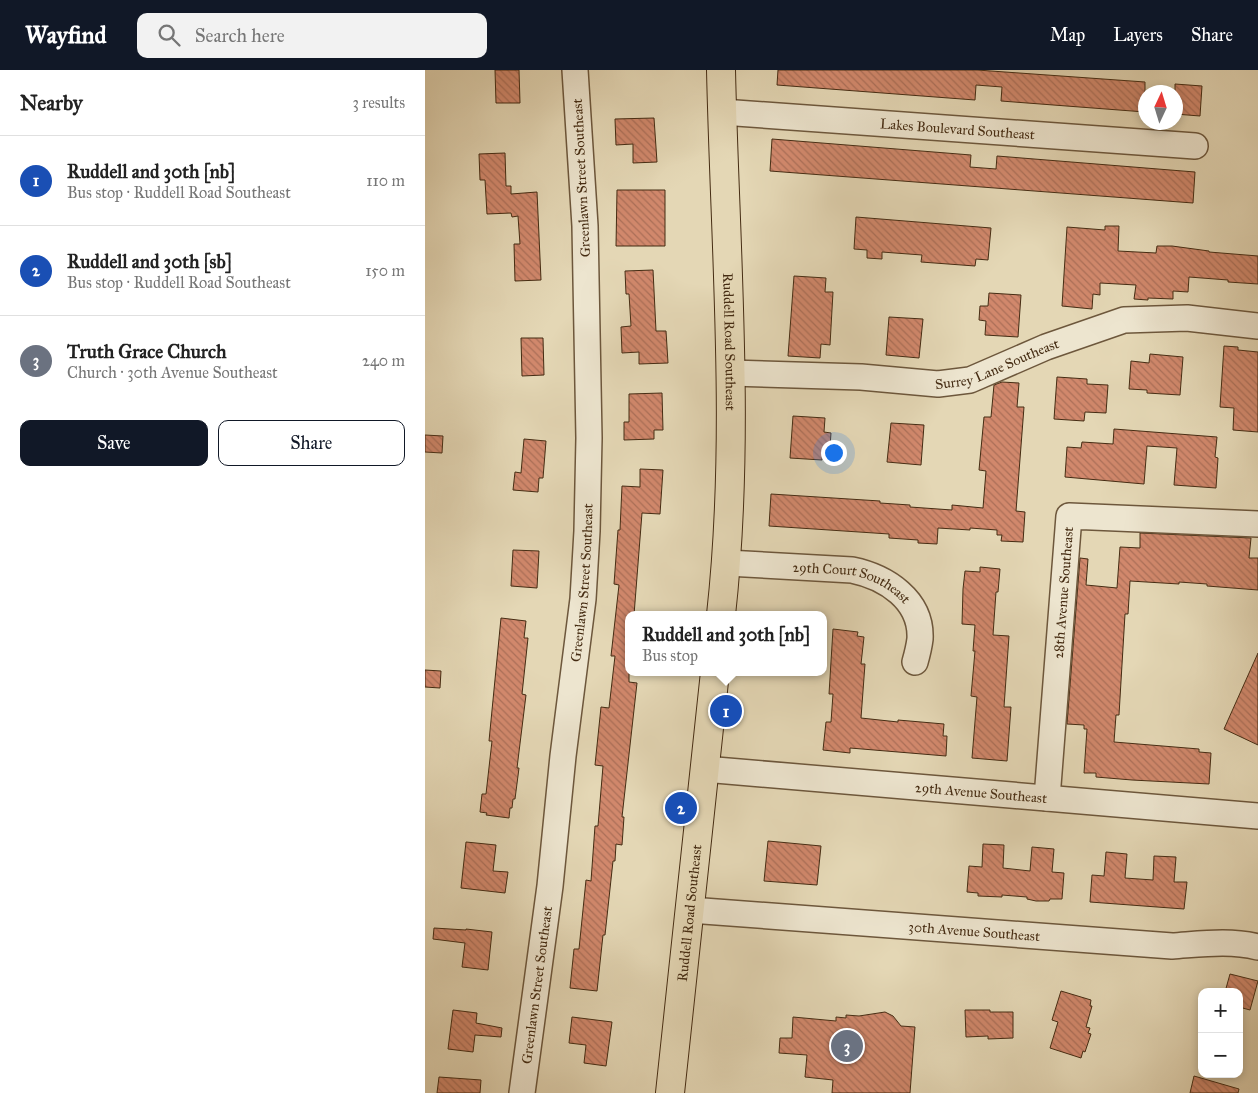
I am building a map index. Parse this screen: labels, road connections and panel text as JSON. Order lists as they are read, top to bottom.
{
  "streets": {
    "main road": ["Ruddell Road Southeast"],
    "street": [
      "Lakes Boulevard Southeast",
      "Greenlawn Street Southeast",
      "Surrey Lane Southeast",
      "29th Court Southeast",
      "28th Avenue Southeast",
      "29th Avenue Southeast",
      "30th Avenue Southeast"
    ]
  },
  "crossings": [
    ["Lakes Boulevard Southeast", "Ruddell Road Southeast"],
    ["Ruddell Road Southeast", "Surrey Lane Southeast"],
    ["Ruddell Road Southeast", "29th Court Southeast"],
    ["Ruddell Road Southeast", "29th Avenue Southeast"],
    ["Ruddell Road Southeast", "30th Avenue Southeast"],
    ["28th Avenue Southeast", "29th Avenue Southeast"]
  ],
  "north": "top",
  "page": {
    "header": "Wayfind",
    "search": "Search here",
    "nav": ["Map", "Layers", "Share"],
    "heading": ["Nearby", "3 results"],
    "list": [
      {
        "mark": "1",
        "name": "Ruddell and 30th [nb]",
        "note": "Bus stop · Ruddell Road Southeast",
        "value": "110 m"
      },
      {
        "mark": "2",
        "name": "Ruddell and 30th [sb]",
        "note": "Bus stop · Ruddell Road Southeast",
        "value": "150 m"
      },
      {
        "mark": "3",
        "name": "Truth Grace Church",
        "note": "Church · 30th Avenue Southeast",
        "value": "240 m"
      }
    ],
    "buttons": ["Save", "Share"],
    "popup": ["Ruddell and 30th [nb]", "Bus stop"],
    "pins": ["1", "2", "3"],
    "map_buttons": ["+", "−"]
  }
}
